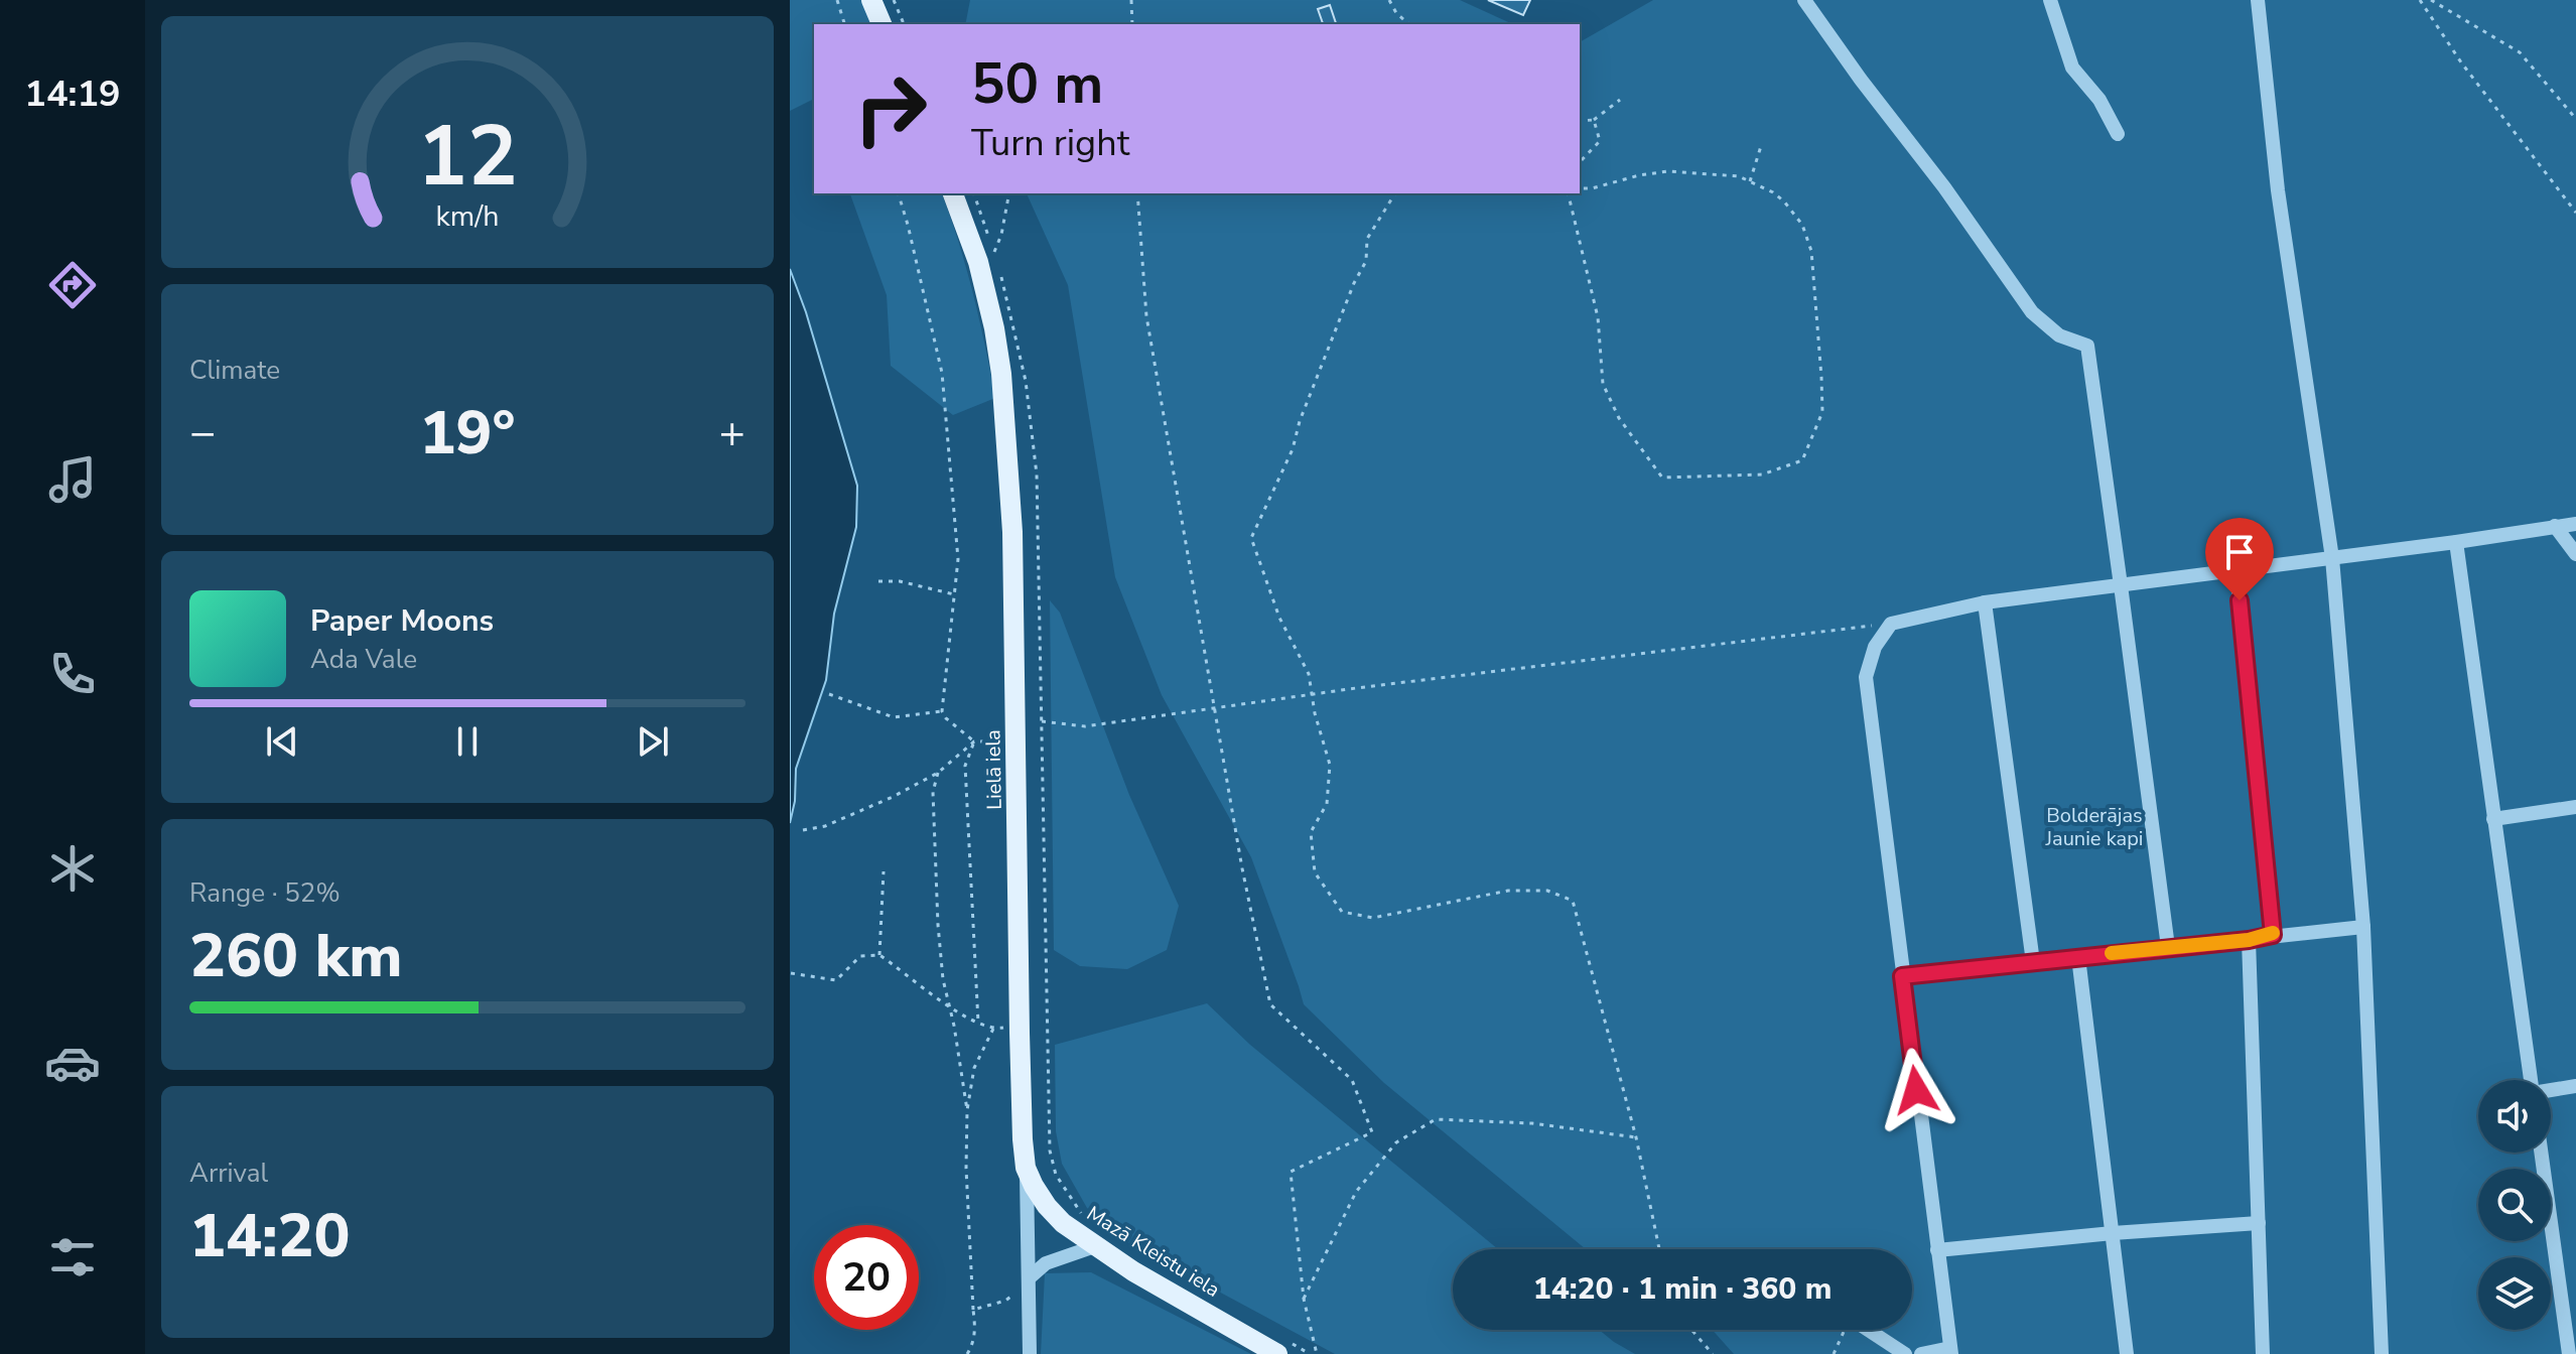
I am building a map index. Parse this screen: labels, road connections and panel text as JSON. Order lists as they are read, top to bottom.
{
  "streets": {
    "main road": ["Lielā iela", "Mazā Kleistu iela"]
  },
  "crossings": [
    ["Lielā iela", "Mazā Kleistu iela"]
  ],
  "parks": ["Bolderājas Jaunie kapi"],
  "page": {
    "tabs": "14:19",
    "turn": ["50 m", "Turn right"],
    "tile": [
      "Climate",
      ["Range · 52%", "260 km"],
      ["Arrival", "14:20"]
    ],
    "heat": ["−", "19°", "+"],
    "song": ["Paper Moons", "Ada Vale"],
    "limit": "20",
    "trip": "14:20 · 1 min · 360 m",
    "gauge": ["12", "km/h"]
  }
}
